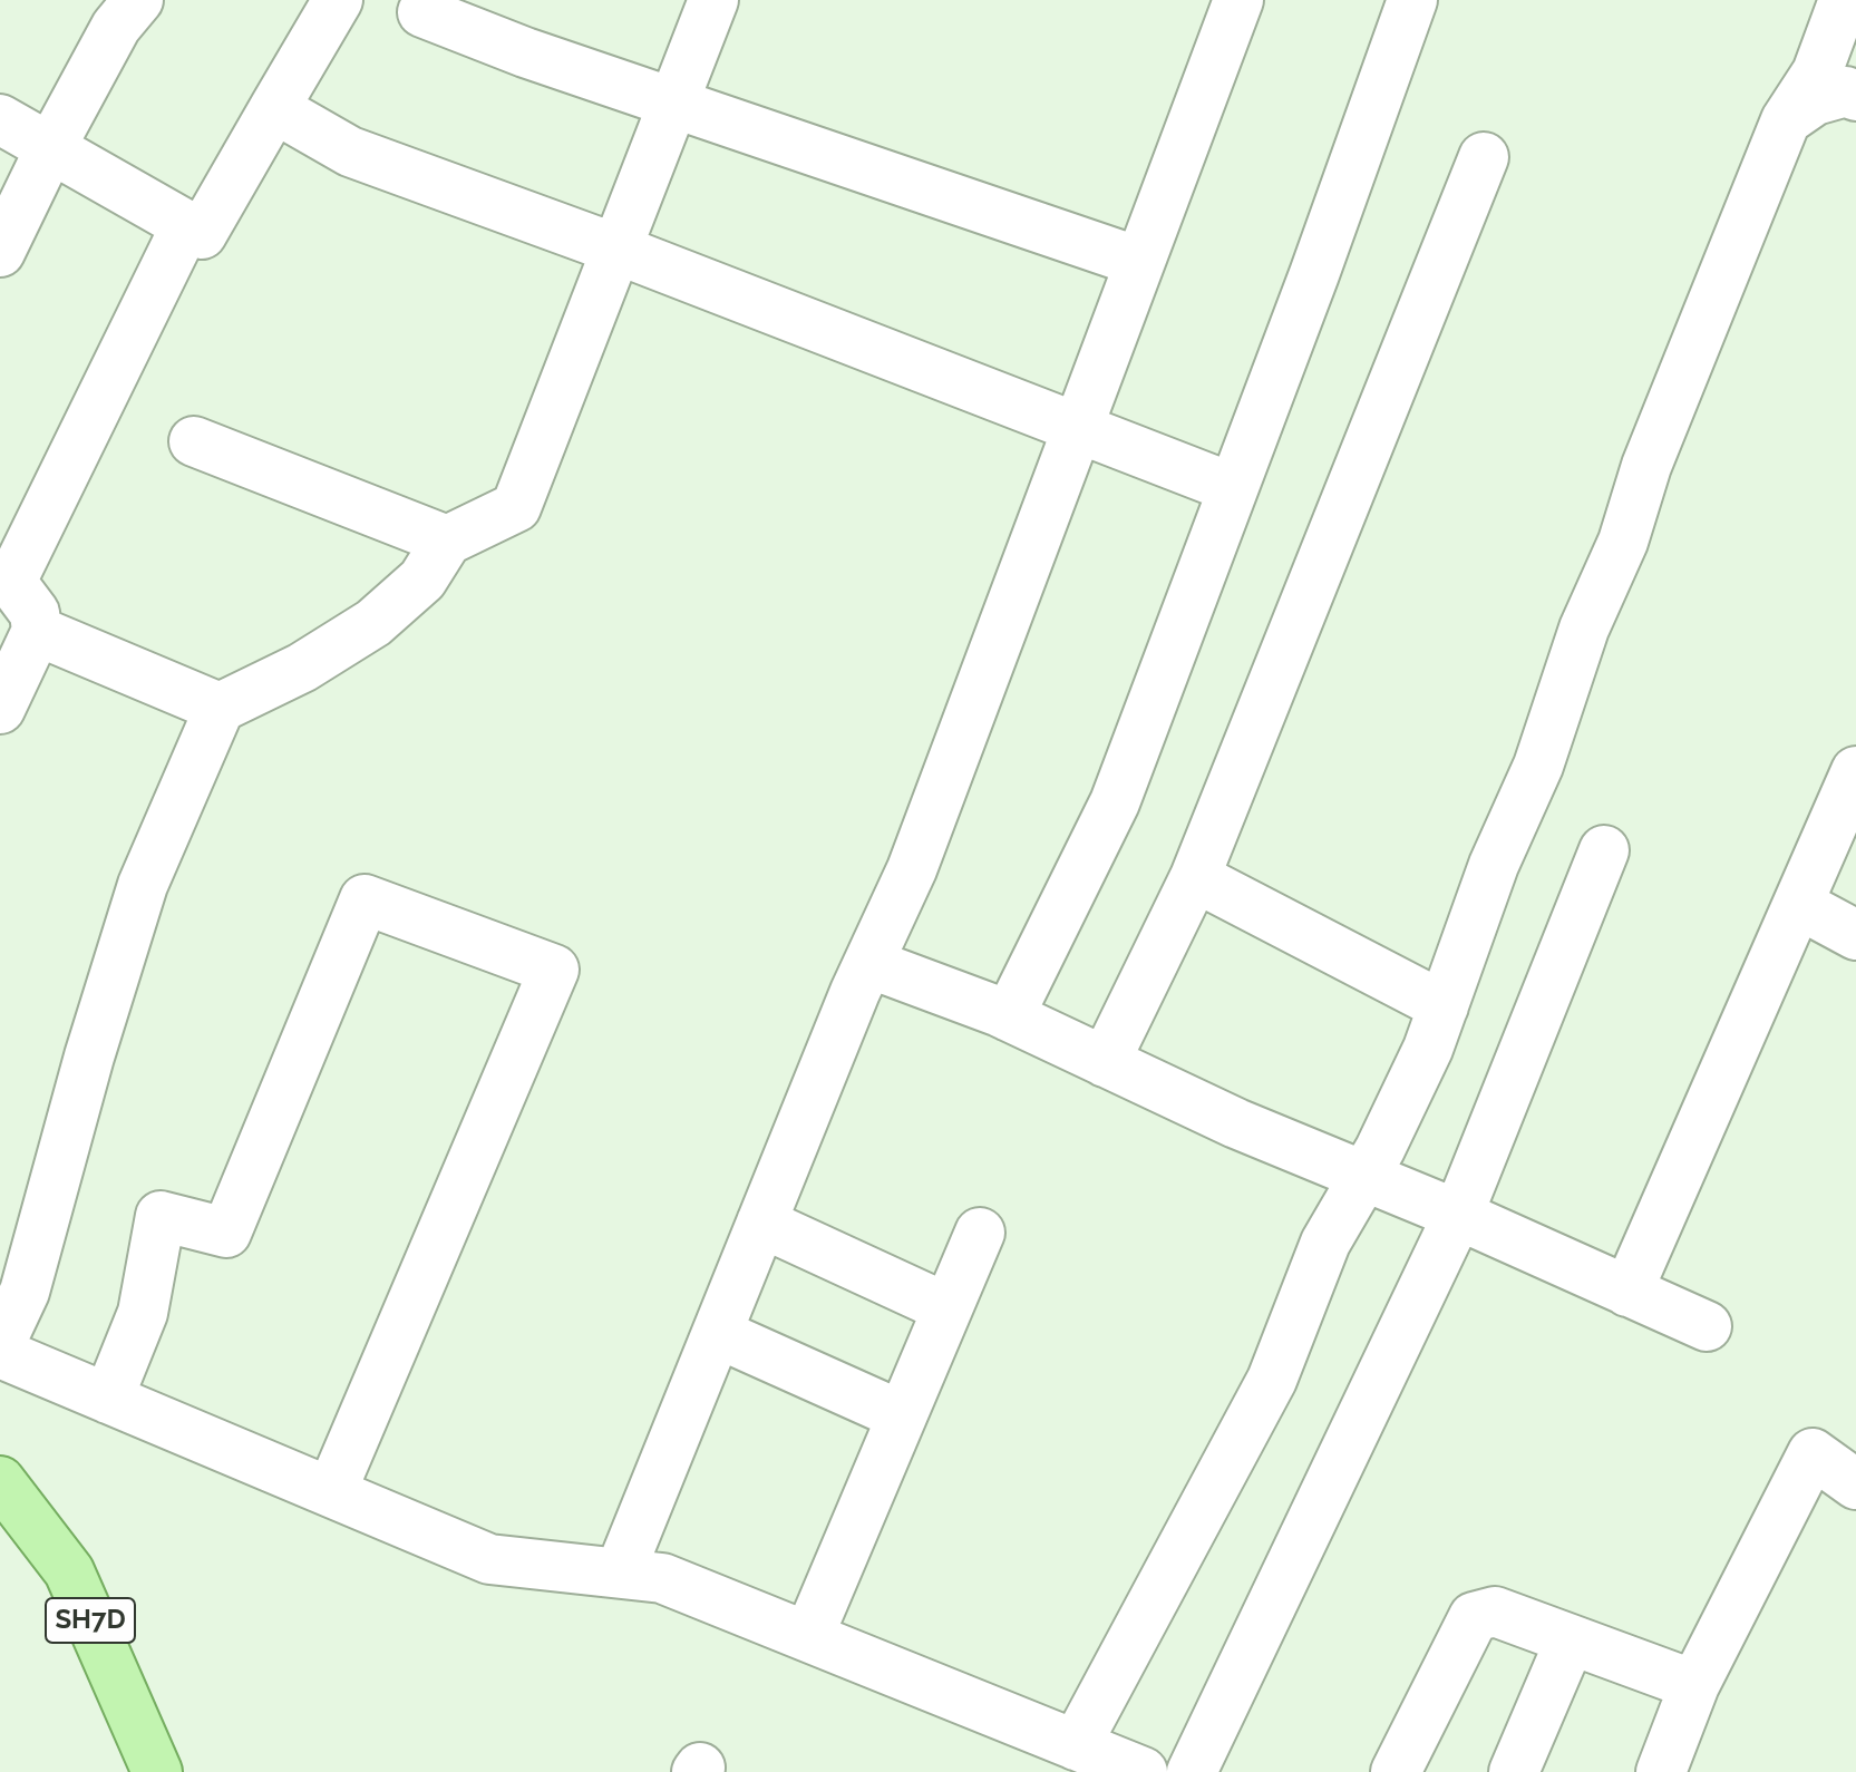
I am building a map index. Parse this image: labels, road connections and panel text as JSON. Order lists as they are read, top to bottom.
{
  "streets": {
    "main road": ["SH7D"]
  }
}
